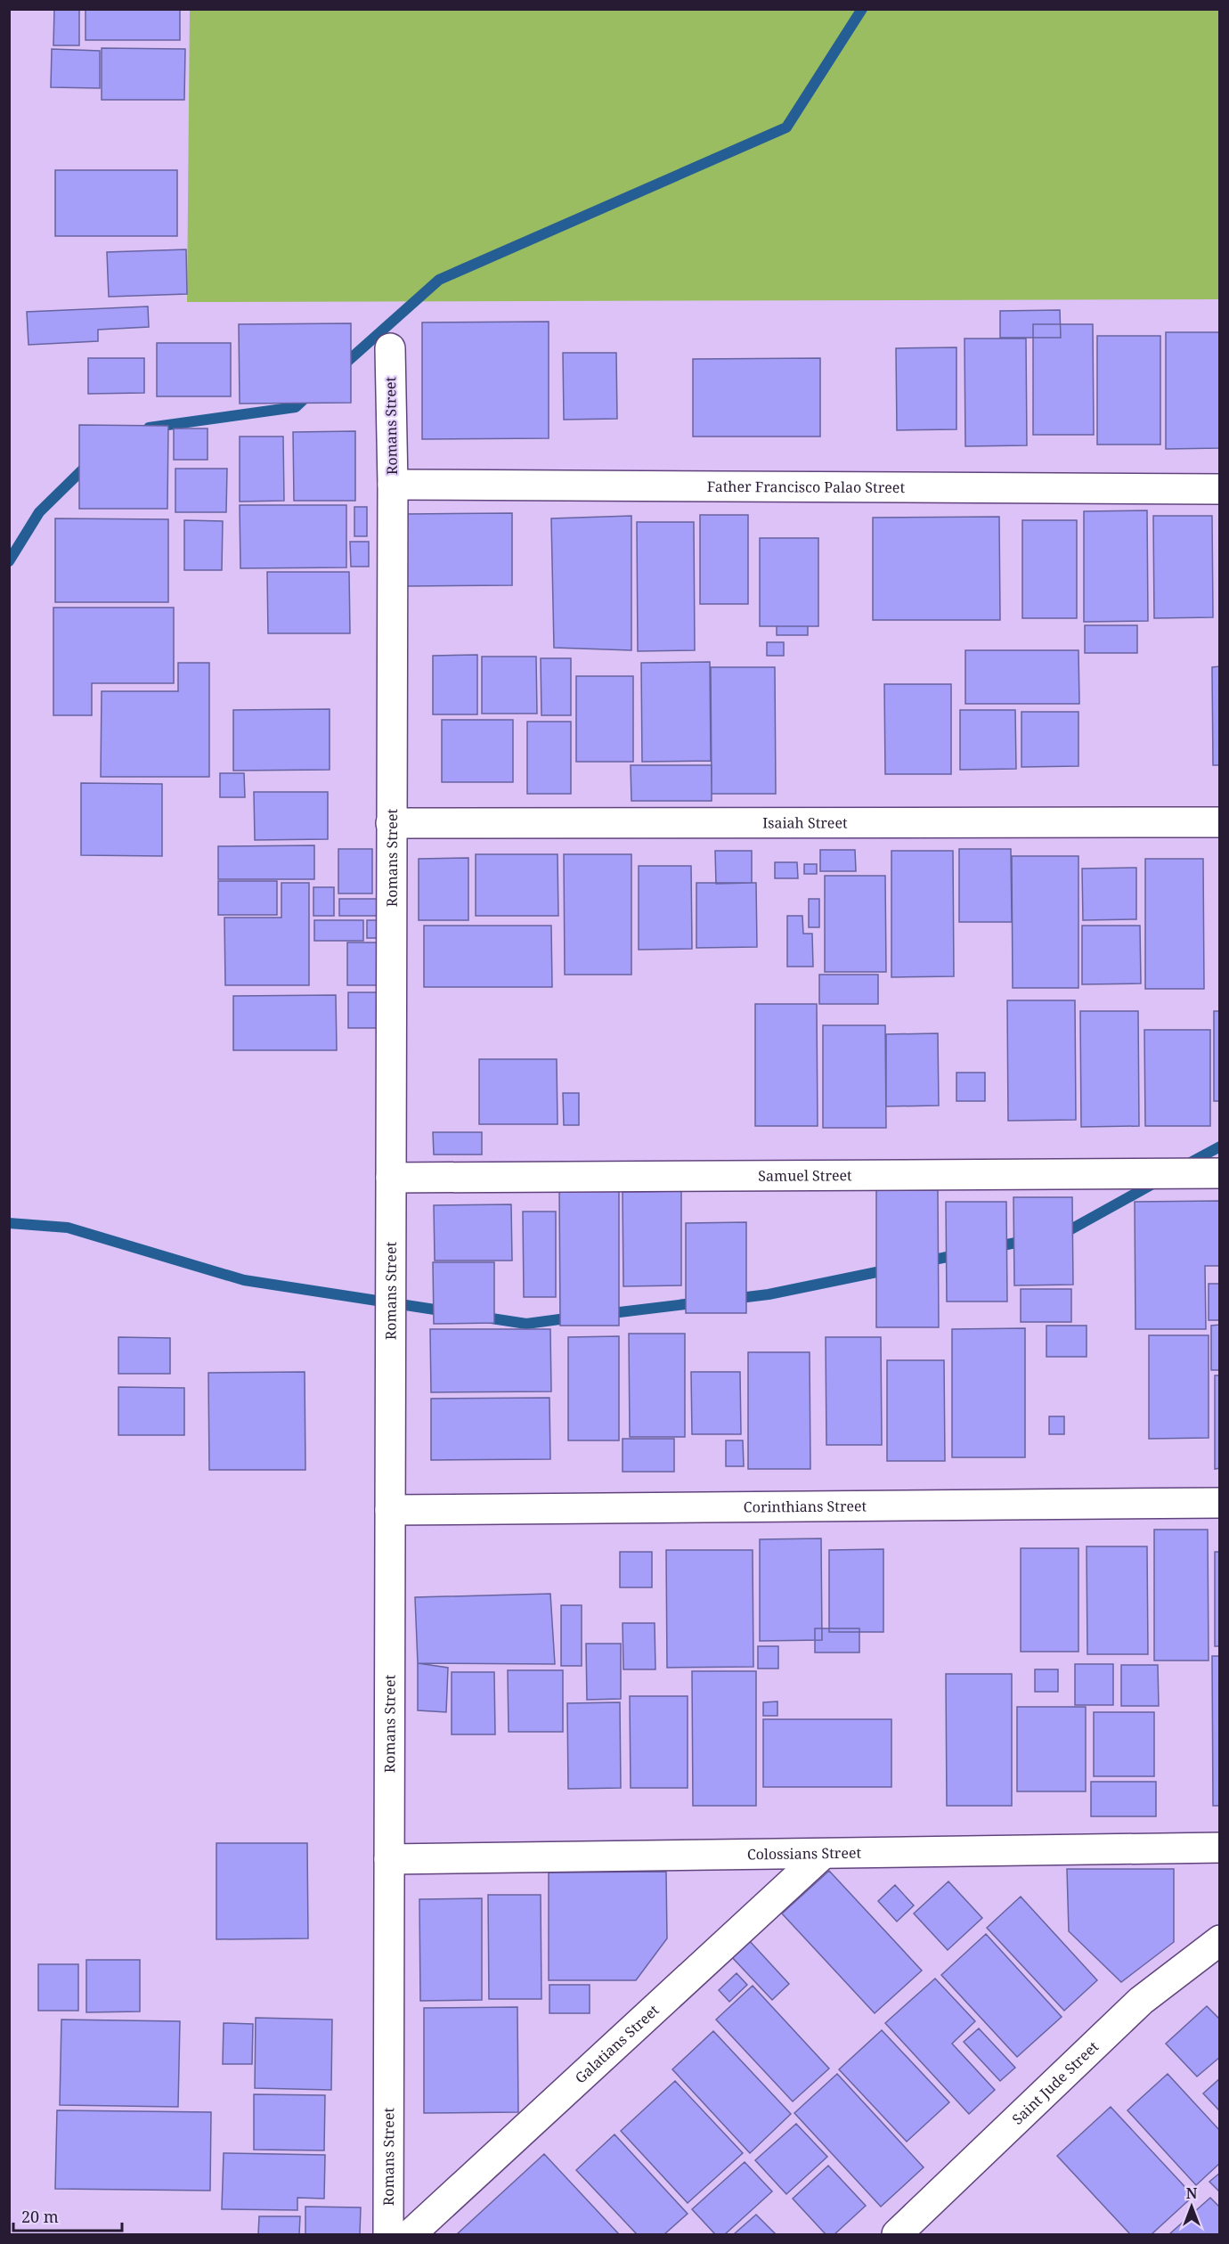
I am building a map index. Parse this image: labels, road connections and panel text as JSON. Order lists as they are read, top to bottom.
{
  "streets": {
    "street": [
      "Romans Street",
      "Father Francisco Palao Street",
      "Isaiah Street",
      "Samuel Street",
      "Corinthians Street",
      "Colossians Street",
      "Galatians Street",
      "Saint Jude Street"
    ]
  },
  "crossings": [
    ["Romans Street", "Father Francisco Palao Street"],
    ["Romans Street", "Isaiah Street"],
    ["Romans Street", "Samuel Street"],
    ["Romans Street", "Corinthians Street"],
    ["Romans Street", "Colossians Street"],
    ["Colossians Street", "Galatians Street"]
  ],
  "scale_bar": "20 m",
  "north": "top"
}
